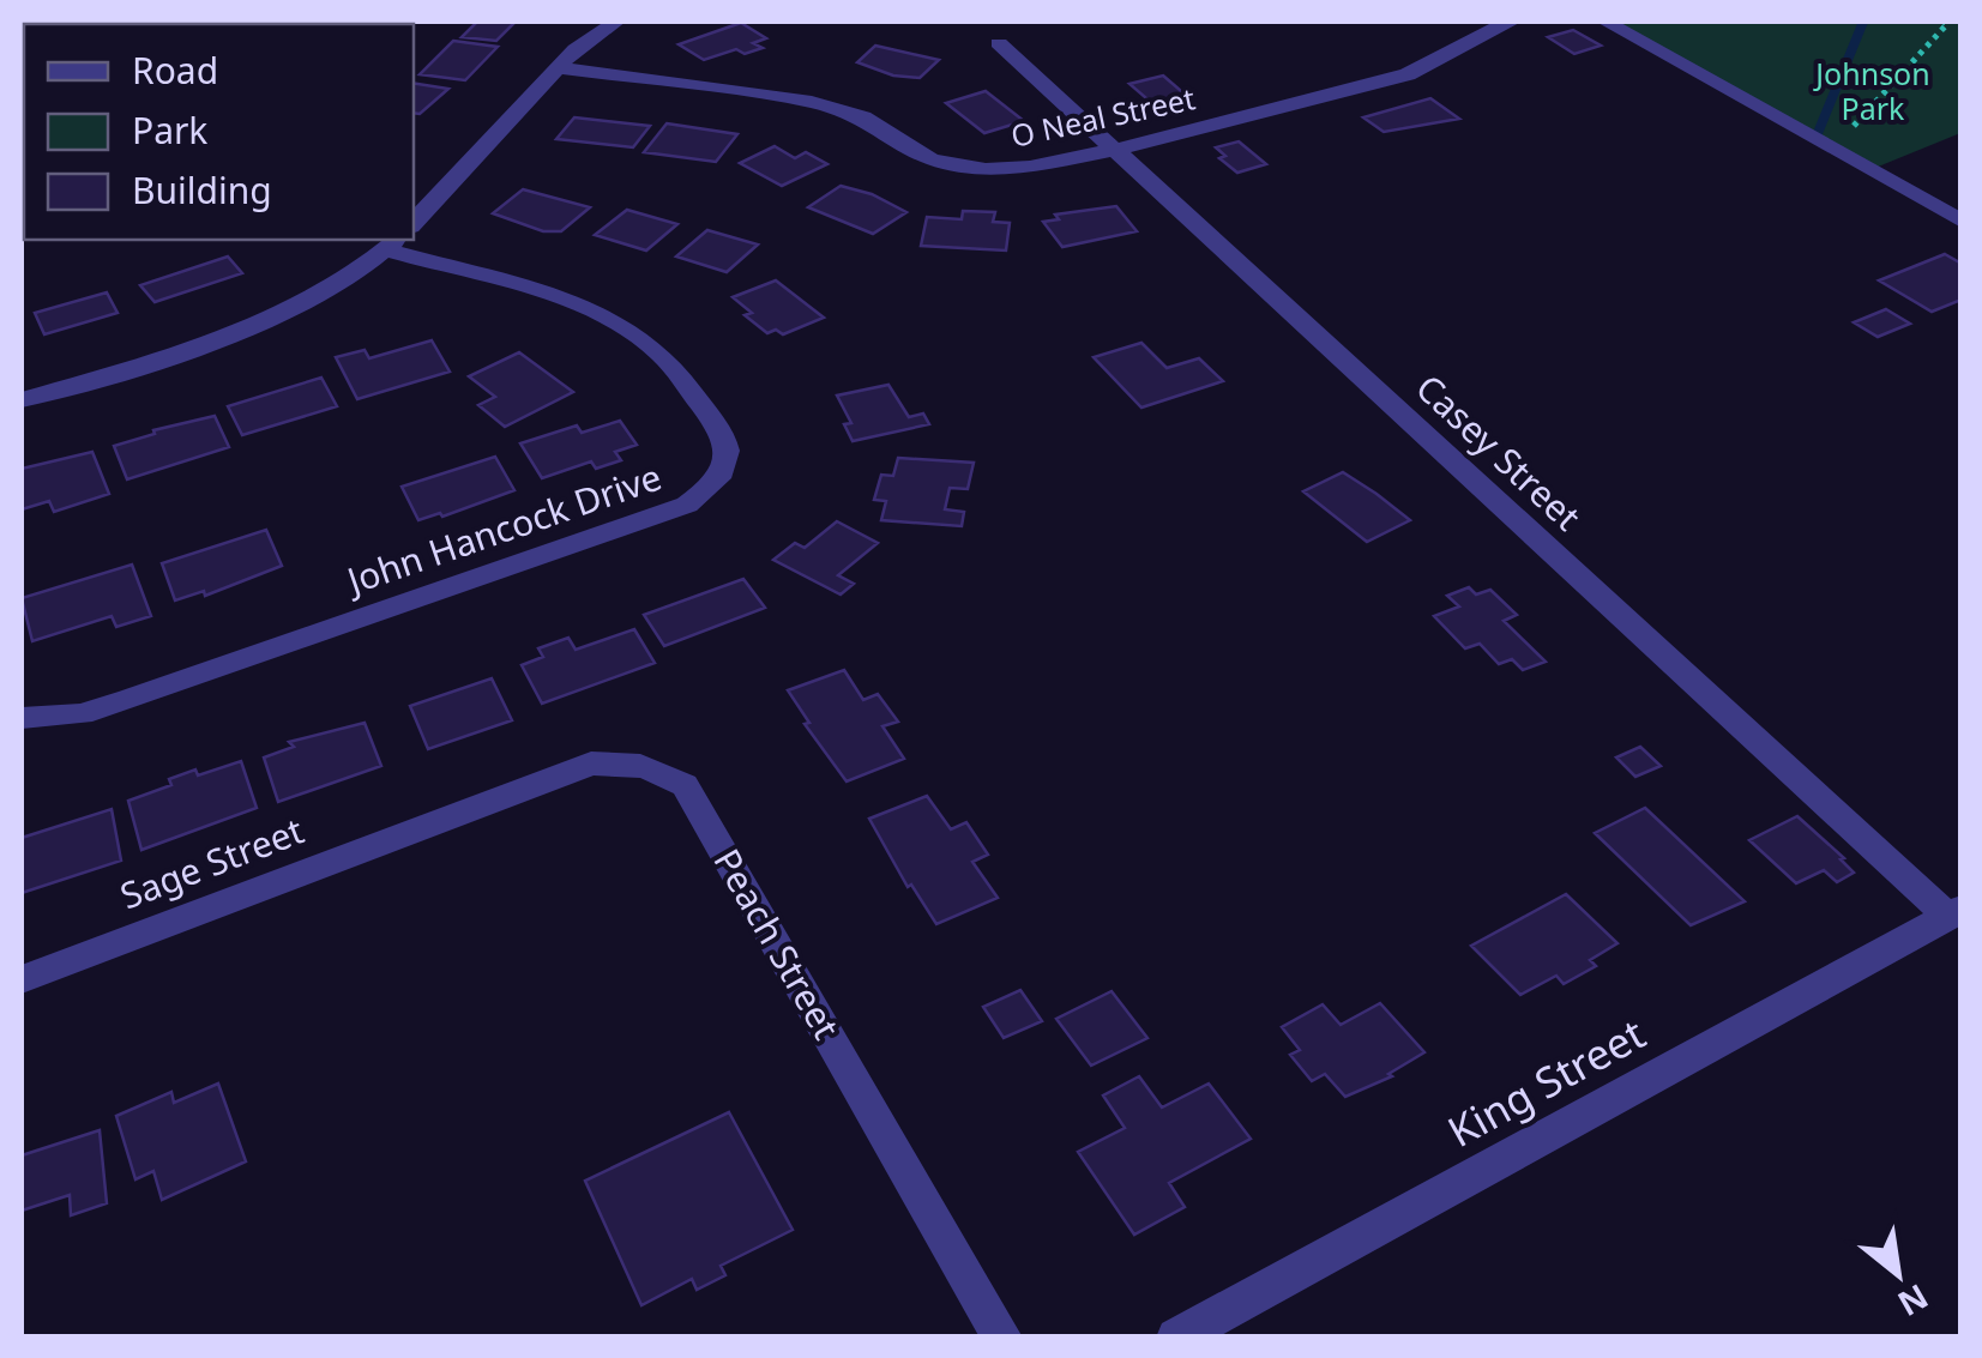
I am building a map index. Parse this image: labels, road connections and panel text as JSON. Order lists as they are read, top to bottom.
{
  "streets": {
    "street": [
      "O Neal Street",
      "Casey Street",
      "John Hancock Drive",
      "Sage Street",
      "Peach Street",
      "King Street"
    ]
  },
  "crossings": [
    ["O Neal Street", "Casey Street"],
    ["Casey Street", "King Street"],
    ["Sage Street", "Peach Street"]
  ],
  "parks": ["Johnson Park"],
  "legend": ["Road", "Park", "Building"],
  "north": "bottom right"
}
